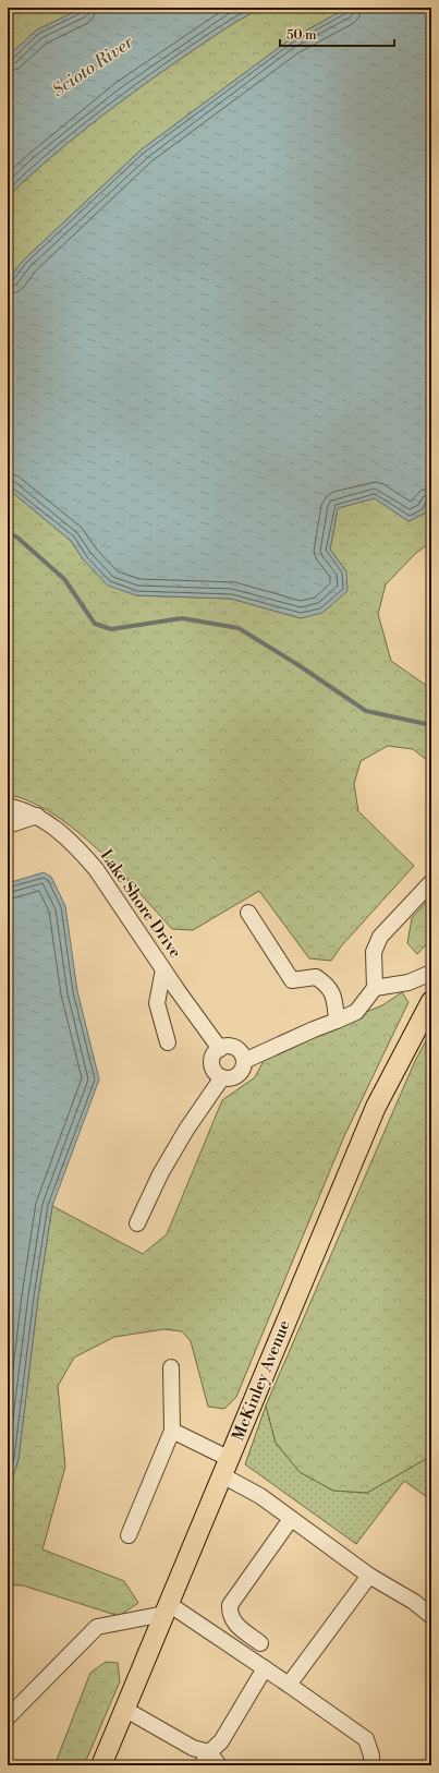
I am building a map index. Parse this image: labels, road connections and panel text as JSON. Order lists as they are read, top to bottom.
{
  "streets": {
    "main road": ["McKinley Avenue"],
    "street": ["Lake Shore Drive"]
  },
  "water": ["Scioto River"],
  "scale_bar": "50 m"
}
